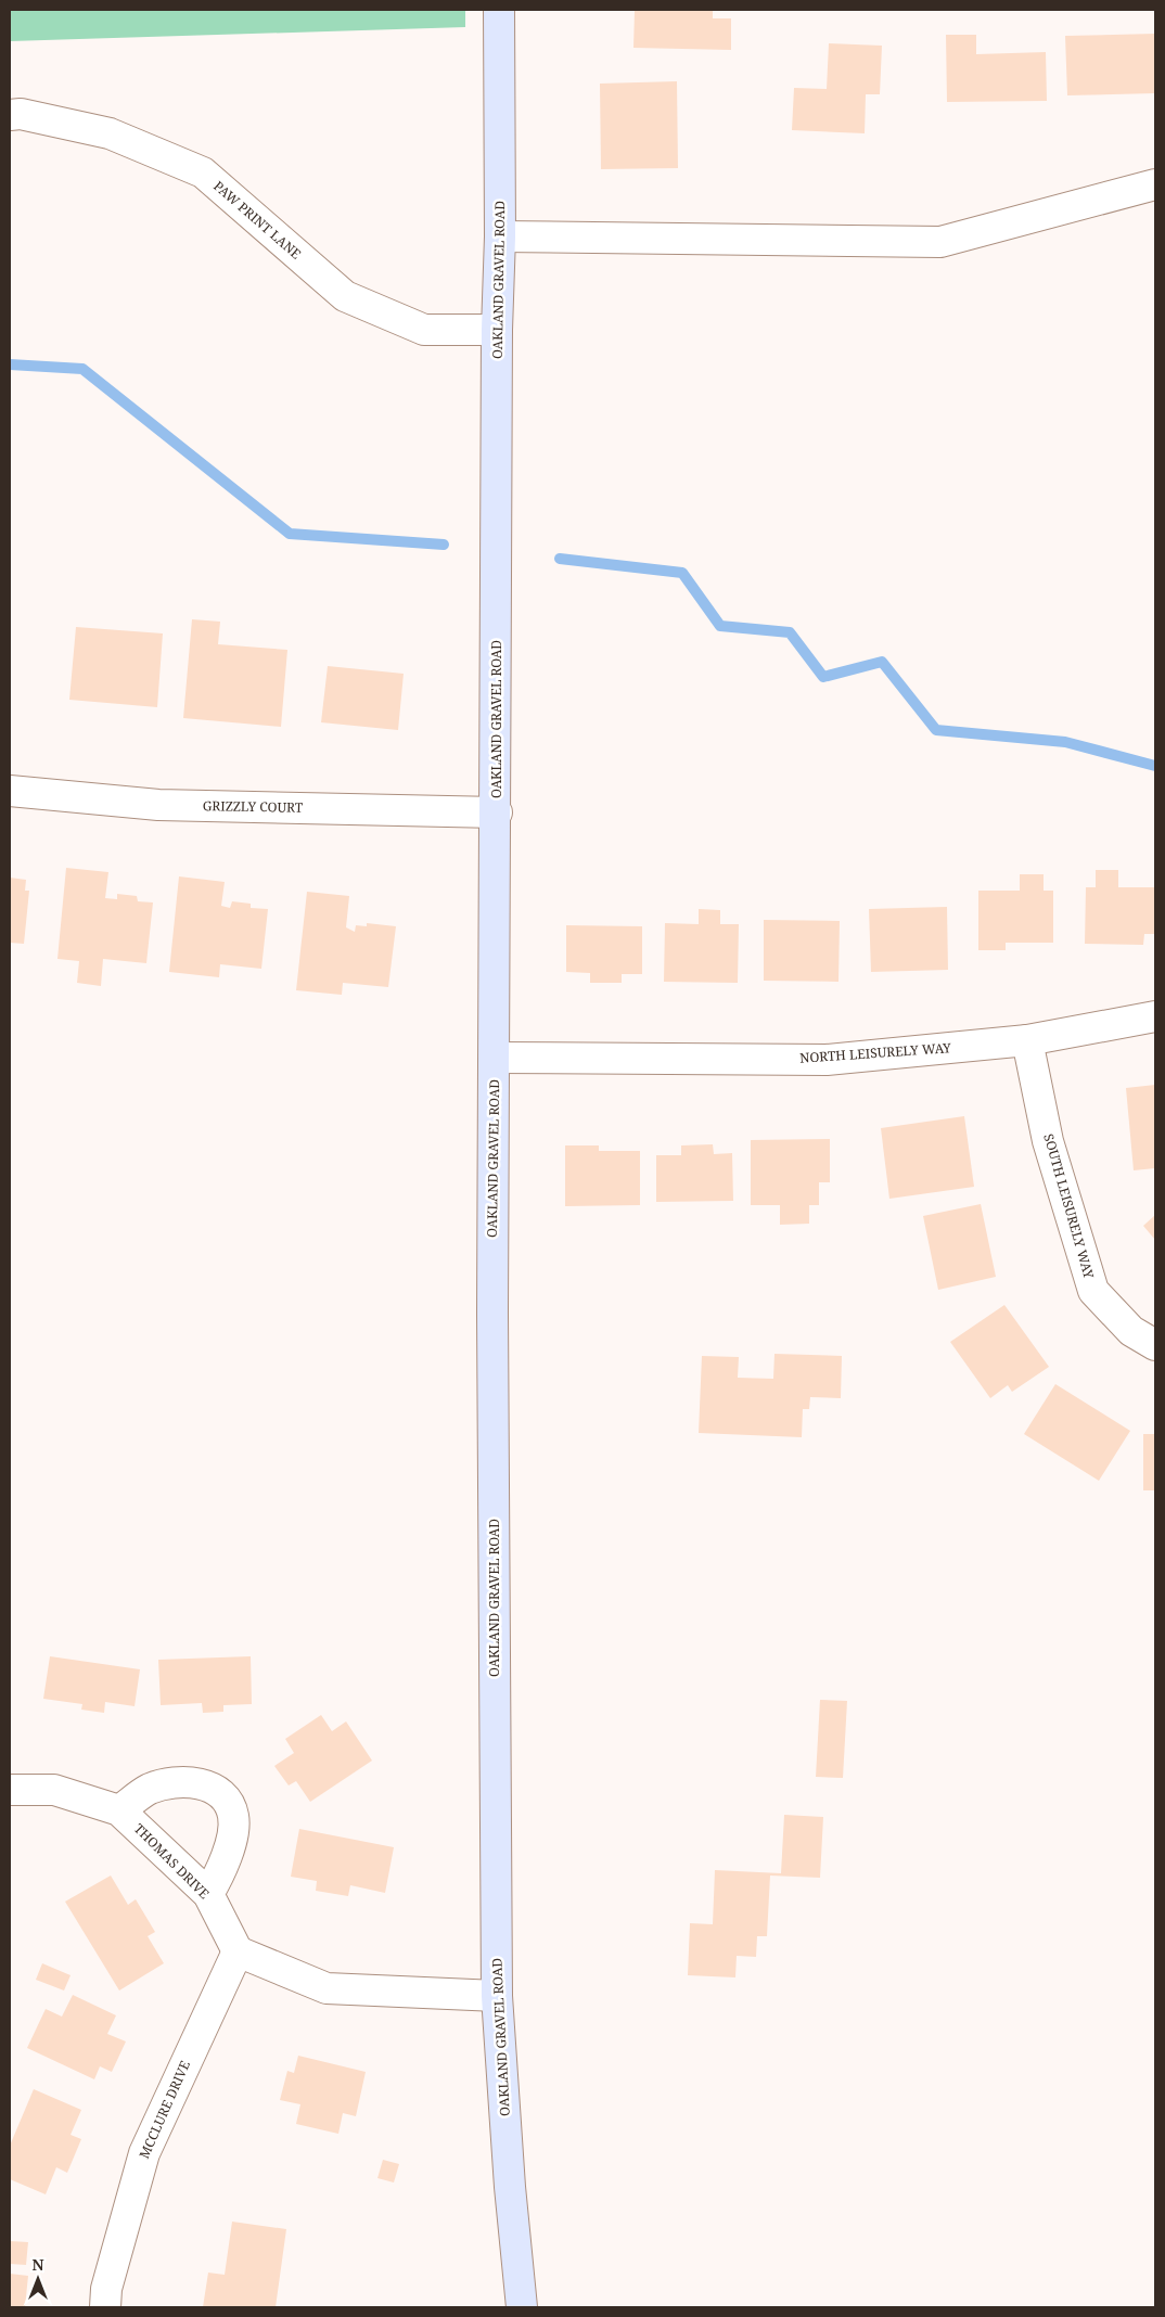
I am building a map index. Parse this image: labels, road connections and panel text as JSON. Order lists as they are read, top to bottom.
{
  "streets": {
    "street": [
      "PAW PRINT LANE",
      "OAKLAND GRAVEL ROAD",
      "GRIZZLY COURT",
      "NORTH LEISURELY WAY",
      "SOUTH LEISURELY WAY",
      "THOMAS DRIVE",
      "MCCLURE DRIVE"
    ]
  },
  "crossings": [
    ["PAW PRINT LANE", "OAKLAND GRAVEL ROAD"],
    ["OAKLAND GRAVEL ROAD", "GRIZZLY COURT"],
    ["OAKLAND GRAVEL ROAD", "NORTH LEISURELY WAY"],
    ["NORTH LEISURELY WAY", "SOUTH LEISURELY WAY"],
    ["THOMAS DRIVE", "MCCLURE DRIVE"]
  ],
  "north": "top"
}
